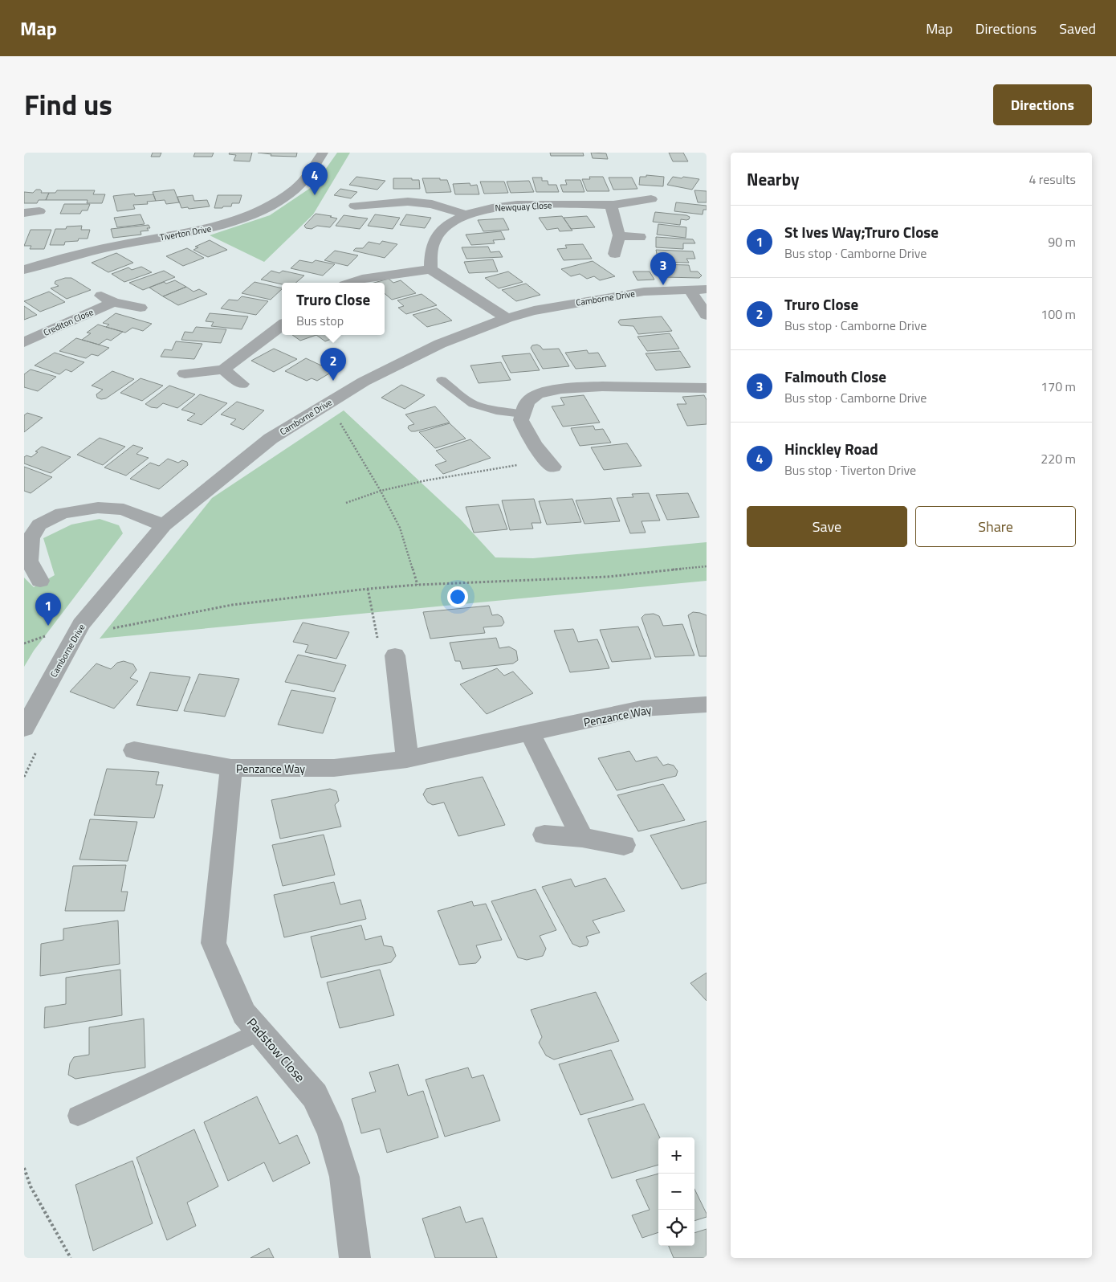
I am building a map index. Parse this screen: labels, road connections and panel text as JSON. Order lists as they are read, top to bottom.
{
  "streets": {
    "street": [
      "Newquay Close",
      "Tiverton Drive",
      "Camborne Drive",
      "Crediton Close",
      "Penzance Way",
      "Padstow Close"
    ]
  },
  "crossings": [
    ["Penzance Way", "Padstow Close"]
  ],
  "page": {
    "header": "Map",
    "nav": ["Map", "Directions", "Saved"],
    "title": "Find us",
    "buttons": [
      "Directions",
      ["Save", "Share"]
    ],
    "heading": ["Nearby", "4 results"],
    "pins": [
      "4",
      "3",
      "2",
      "1"
    ],
    "list": [
      {
        "mark": "1",
        "name": "St Ives Way;Truro Close",
        "note": "Bus stop · Camborne Drive",
        "value": "90 m"
      },
      {
        "mark": "2",
        "name": "Truro Close",
        "note": "Bus stop · Camborne Drive",
        "value": "100 m"
      },
      {
        "mark": "3",
        "name": "Falmouth Close",
        "note": "Bus stop · Camborne Drive",
        "value": "170 m"
      },
      {
        "mark": "4",
        "name": "Hinckley Road",
        "note": "Bus stop · Tiverton Drive",
        "value": "220 m"
      }
    ],
    "popup": ["Truro Close", "Bus stop"],
    "map_buttons": ["+", "−"]
  }
}
